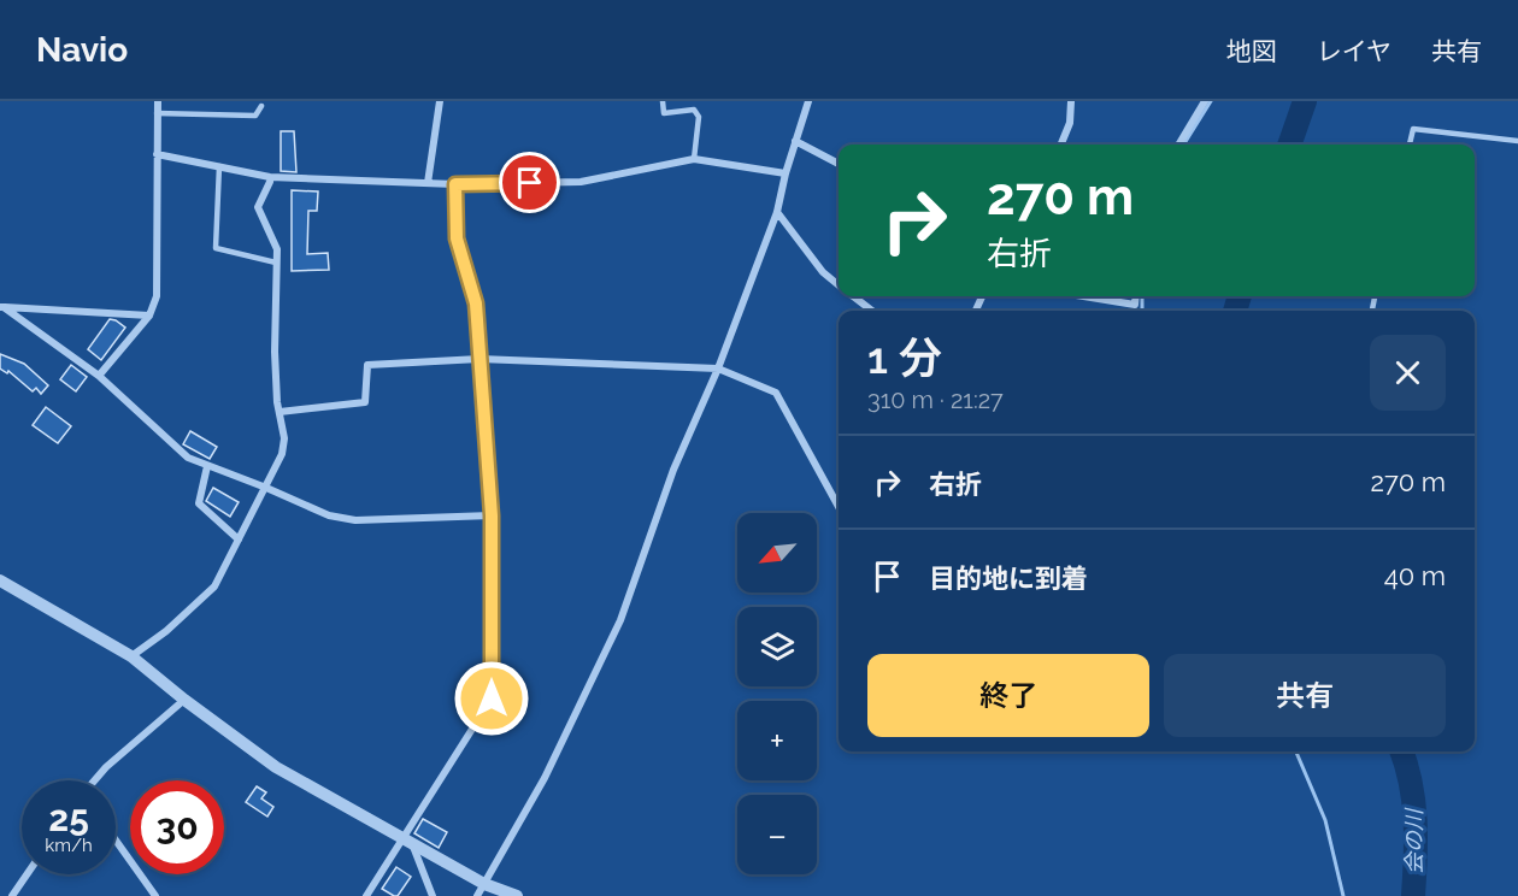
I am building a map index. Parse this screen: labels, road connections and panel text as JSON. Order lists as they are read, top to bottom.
{
  "water": ["会の川"],
  "north": "bottom left",
  "page": {
    "header": "Navio",
    "nav": ["地図", "レイヤ", "共有"],
    "turn": ["270 m", "右折"],
    "heading": ["1 分", "310 m · 21:27"],
    "list": [
      {
        "name": "右折",
        "value": "270 m"
      },
      {
        "name": "目的地に到着",
        "value": "40 m"
      }
    ],
    "map_buttons": ["+", "−"],
    "buttons": ["終了", "共有"],
    "speed": "25 km/h",
    "limit": "30"
  }
}
